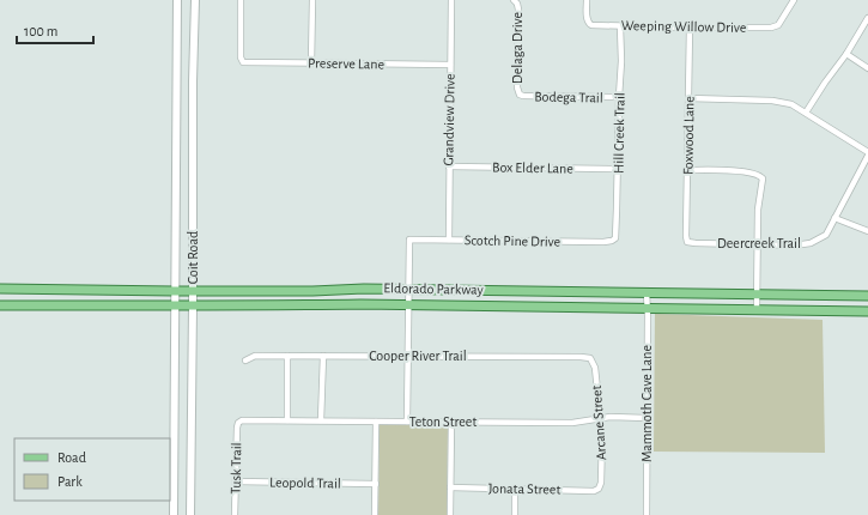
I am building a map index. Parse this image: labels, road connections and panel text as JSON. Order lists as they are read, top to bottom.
{
  "streets": {
    "main road": ["Coit Road", "Eldorado Parkway"],
    "street": [
      "Weeping Willow Drive",
      "Delaga Drive",
      "Preserve Lane",
      "Bodega Trail",
      "Grandview Drive",
      "Hill Creek Trail",
      "Foxwood Lane",
      "Box Elder Lane",
      "Scotch Pine Drive",
      "Deercreek Trail",
      "Cooper River Trail",
      "Mammoth Cave Lane",
      "Teton Street",
      "Arcane Street",
      "Tusk Trail",
      "Leopold Trail",
      "Jonata Street"
    ]
  },
  "crossings": [
    ["Weeping Willow Drive", "Hill Creek Trail"],
    ["Weeping Willow Drive", "Foxwood Lane"],
    ["Delaga Drive", "Bodega Trail"],
    ["Preserve Lane", "Grandview Drive"],
    ["Bodega Trail", "Hill Creek Trail"],
    ["Grandview Drive", "Box Elder Lane"],
    ["Grandview Drive", "Scotch Pine Drive"],
    ["Hill Creek Trail", "Box Elder Lane"],
    ["Hill Creek Trail", "Scotch Pine Drive"],
    ["Foxwood Lane", "Deercreek Trail"],
    ["Scotch Pine Drive", "Eldorado Parkway"],
    ["Coit Road", "Eldorado Parkway"],
    ["Eldorado Parkway", "Mammoth Cave Lane"],
    ["Cooper River Trail", "Arcane Street"],
    ["Mammoth Cave Lane", "Teton Street"],
    ["Teton Street", "Arcane Street"],
    ["Teton Street", "Tusk Trail"],
    ["Arcane Street", "Jonata Street"],
    ["Tusk Trail", "Leopold Trail"]
  ],
  "legend": ["Road", "Park"],
  "scale_bar": "100 m"
}
